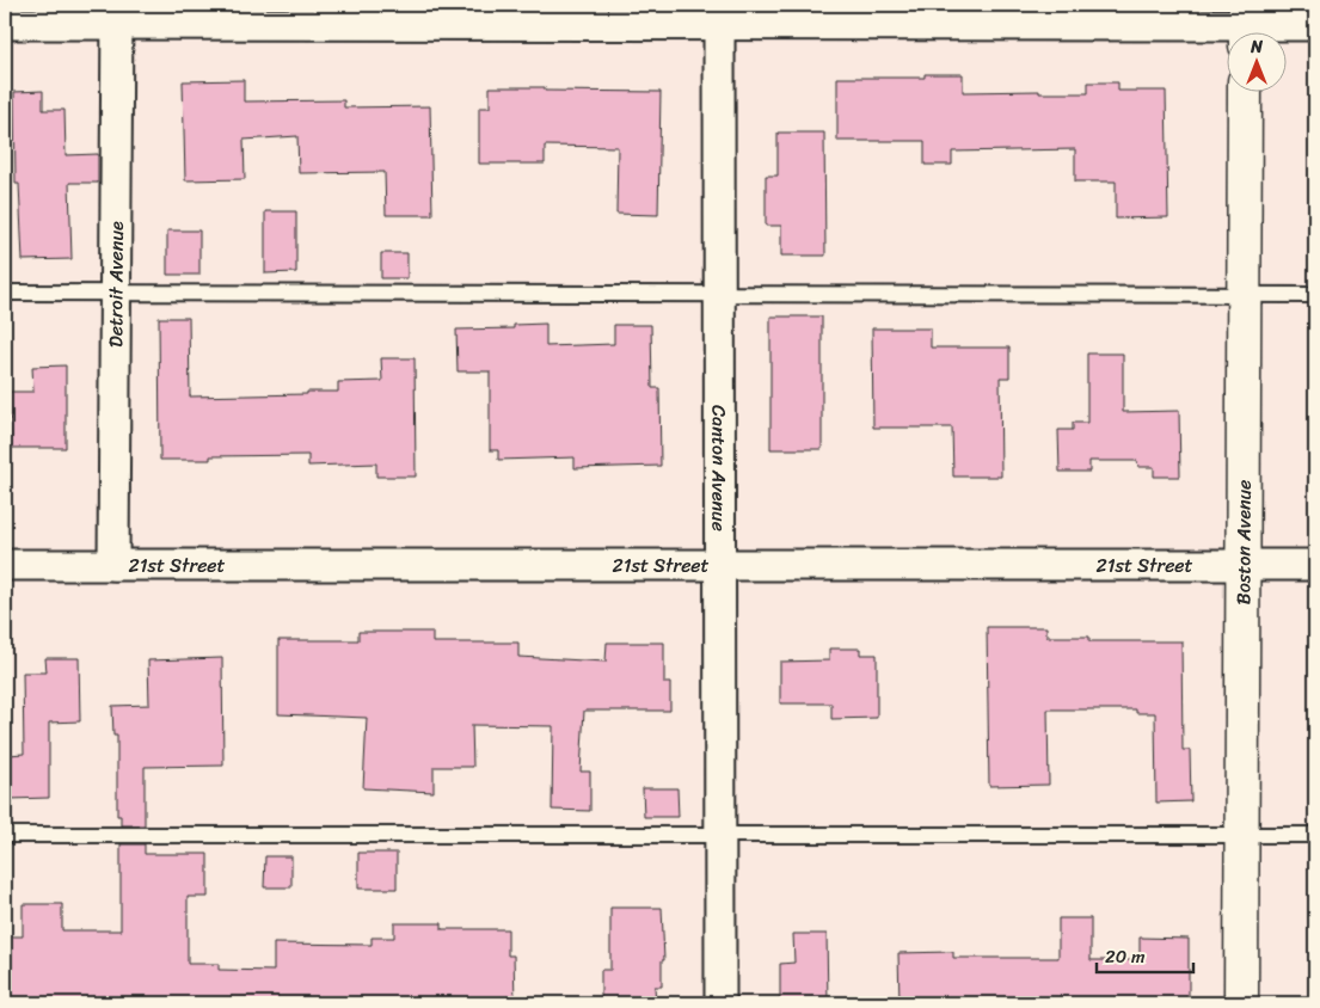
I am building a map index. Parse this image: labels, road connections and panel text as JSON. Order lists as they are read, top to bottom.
{
  "streets": {
    "street": [
      "Detroit Avenue",
      "Canton Avenue",
      "Boston Avenue",
      "21st Street"
    ]
  },
  "crossings": [
    ["Detroit Avenue", "21st Street"],
    ["Canton Avenue", "21st Street"],
    ["Boston Avenue", "21st Street"]
  ],
  "scale_bar": "20 m",
  "north": "top"
}
